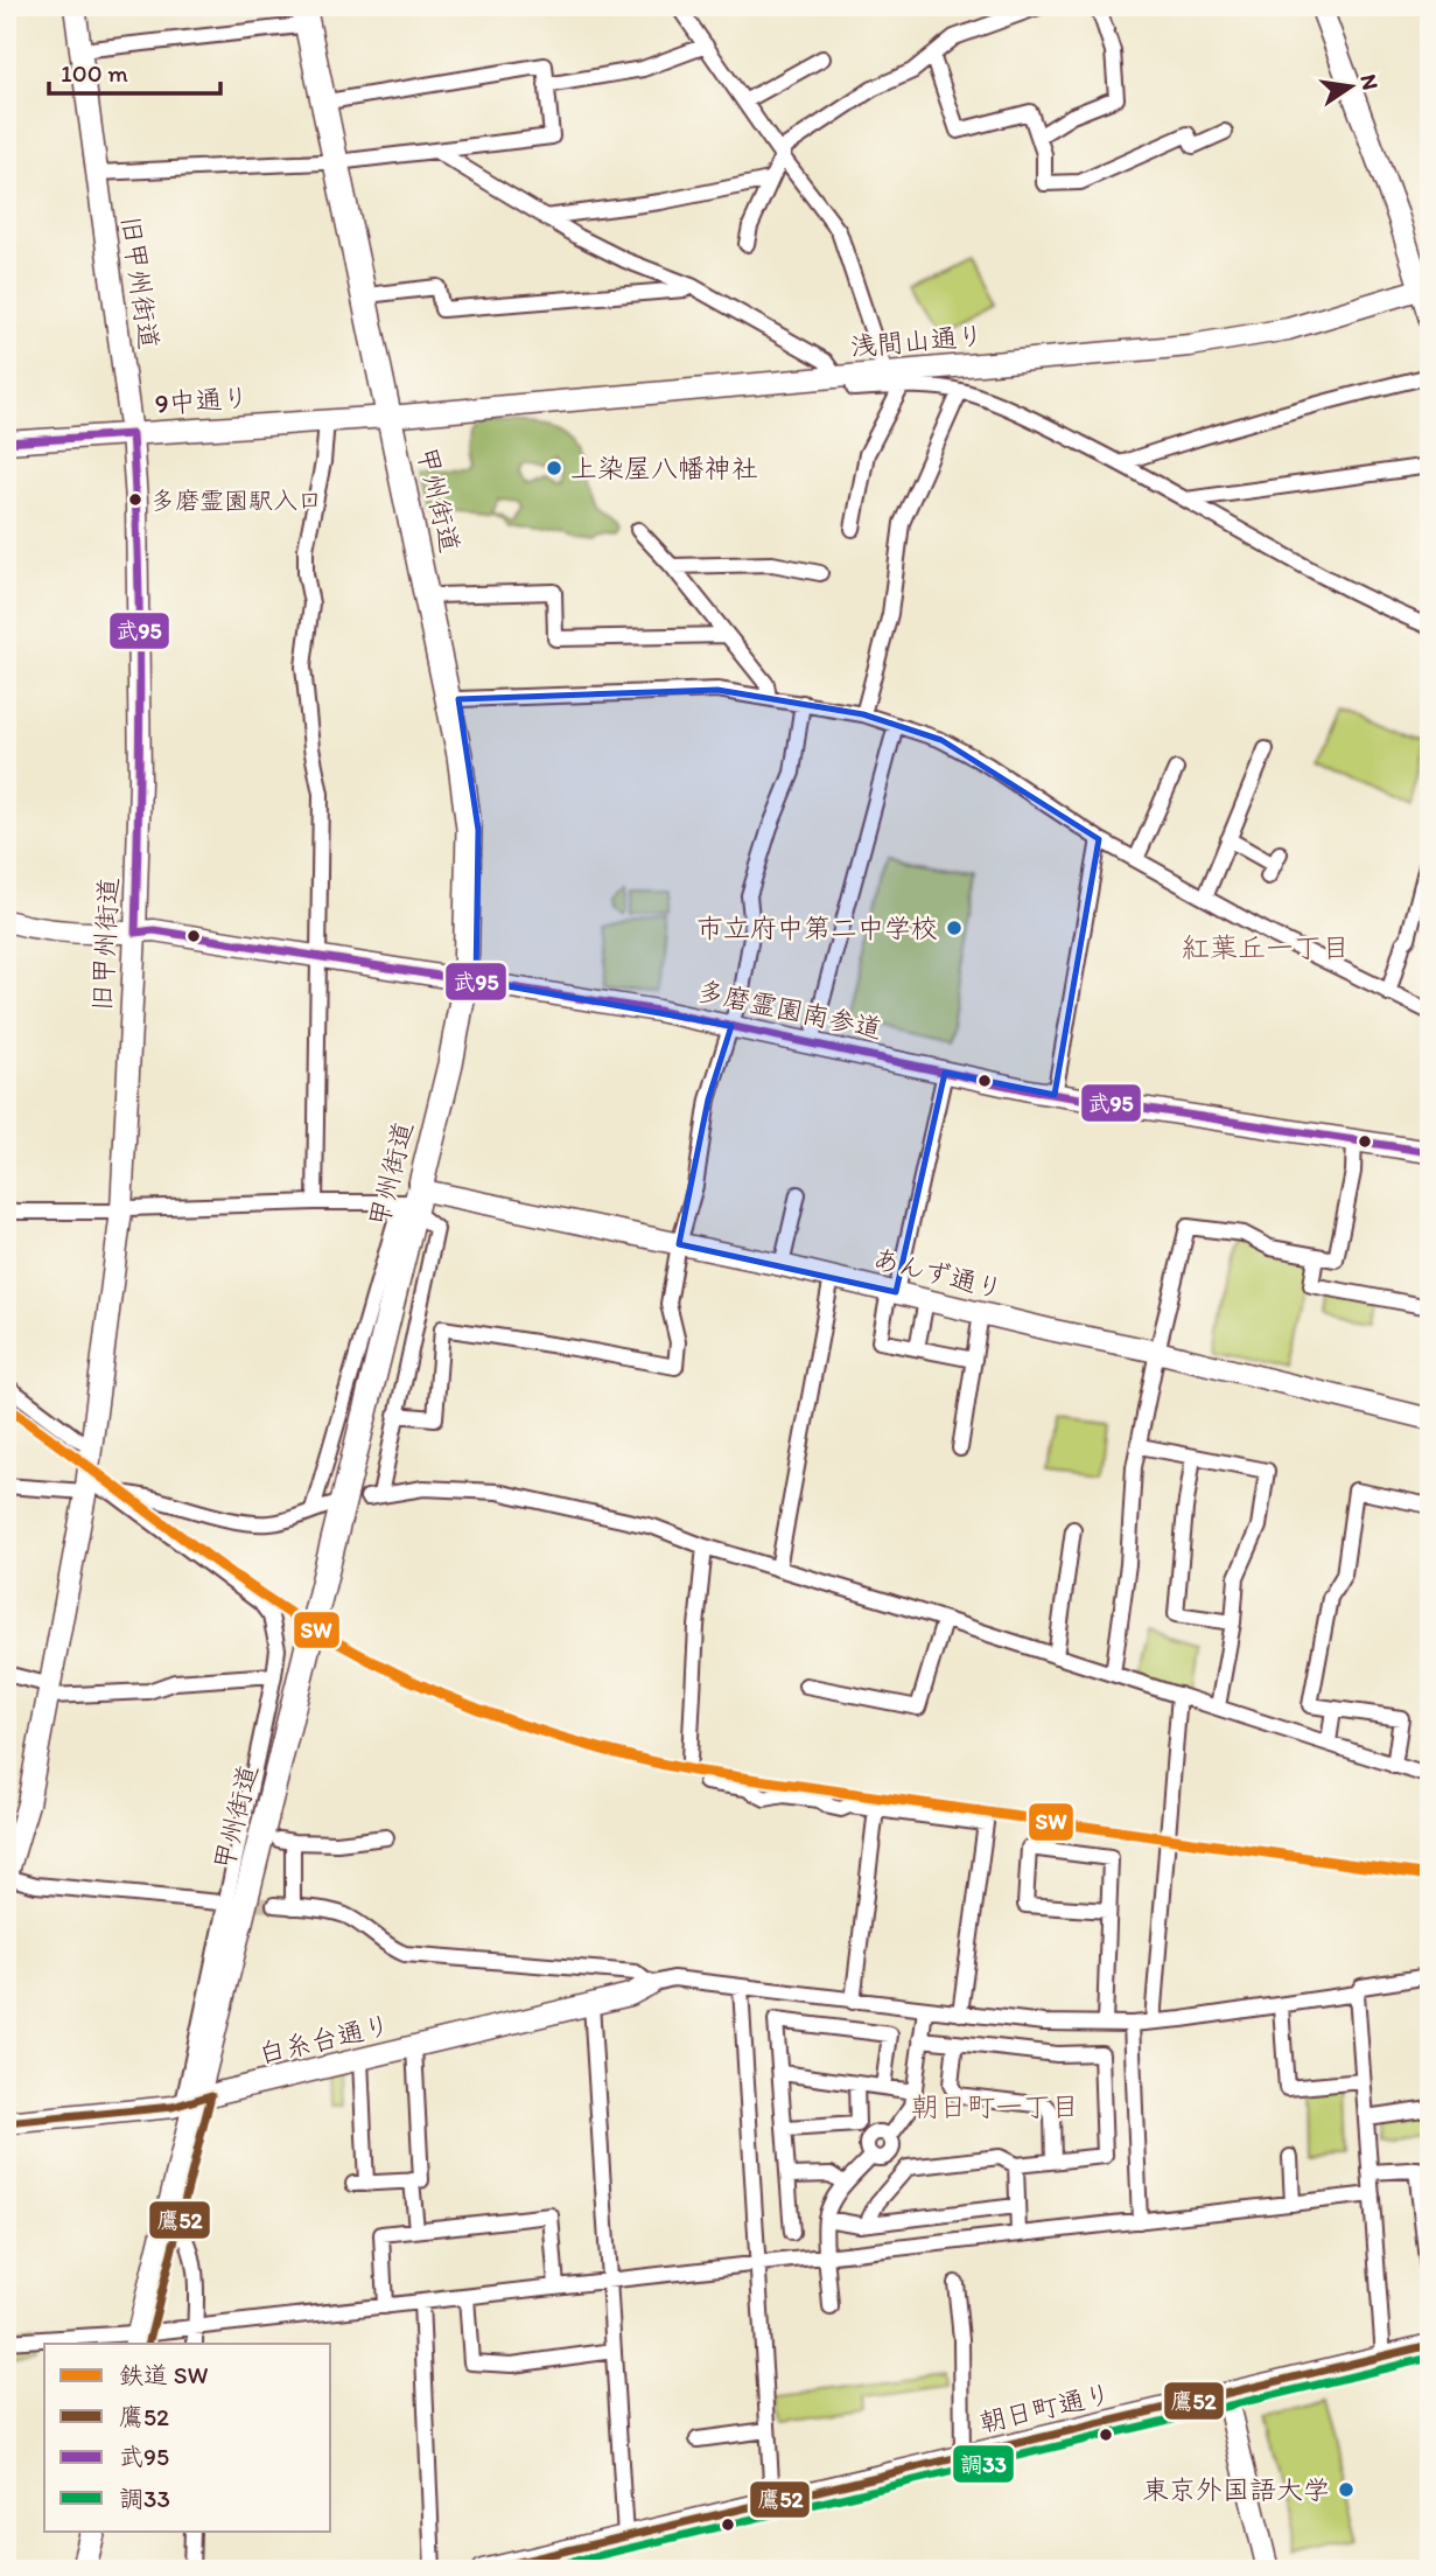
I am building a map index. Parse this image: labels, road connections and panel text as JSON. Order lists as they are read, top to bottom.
{
  "streets": {
    "highway": ["甲州街道"],
    "street": [
      "旧甲州街道",
      "浅間山通り",
      "9中通り",
      "多磨霊園南参道",
      "あんず通り",
      "白糸台通り",
      "朝日町通り"
    ]
  },
  "crossings": [
    ["旧甲州街道", "9中通り"],
    ["旧甲州街道", "多磨霊園南参道"],
    ["浅間山通り", "9中通り"],
    ["浅間山通り", "甲州街道"],
    ["9中通り", "甲州街道"],
    ["甲州街道", "多磨霊園南参道"],
    ["甲州街道", "あんず通り"],
    ["甲州街道", "白糸台通り"]
  ],
  "districts": ["紅葉丘一丁目", "朝日町一丁目"],
  "places": [
    "上染屋八幡神社",
    "多磨霊園駅入口",
    "市立府中第二中学校",
    "東京外国語大学"
  ],
  "lines": [
    "transit line 武95",
    "rail line SW",
    "transit line 鷹52",
    "transit line 調33"
  ],
  "legend": [
    "鉄道 SW",
    "鷹52",
    "武95",
    "調33"
  ],
  "scale_bar": "100 m",
  "north": "right"
}
